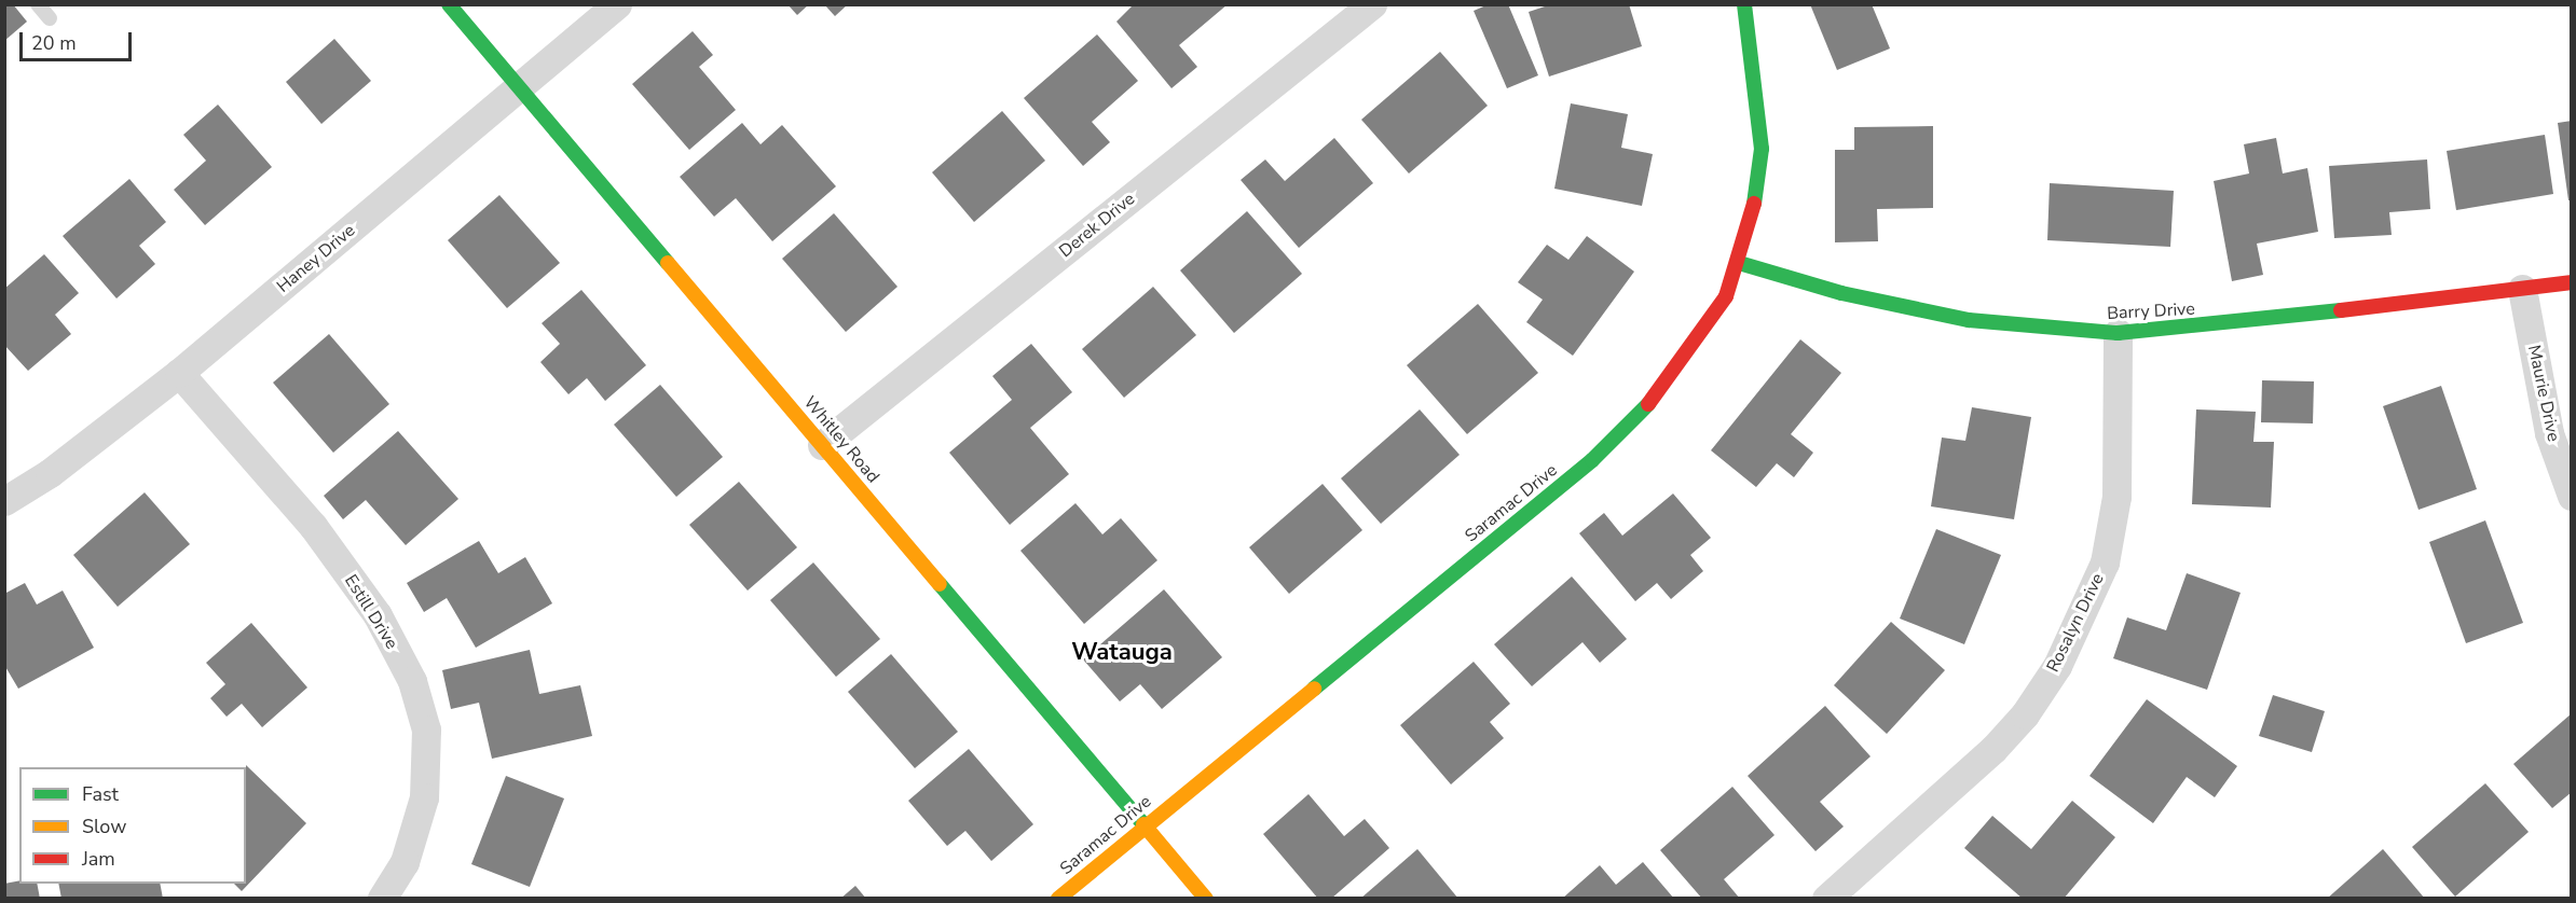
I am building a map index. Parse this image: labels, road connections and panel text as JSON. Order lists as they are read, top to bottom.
{
  "streets": {
    "street": [
      "Derek Drive",
      "Haney Drive",
      "Barry Drive",
      "Maurie Drive",
      "Whitley Road",
      "Saramac Drive",
      "Estill Drive",
      "Rosalyn Drive"
    ]
  },
  "crossings": [
    ["Derek Drive", "Whitley Road"],
    ["Haney Drive", "Whitley Road"],
    ["Haney Drive", "Estill Drive"],
    ["Barry Drive", "Maurie Drive"],
    ["Barry Drive", "Saramac Drive"],
    ["Barry Drive", "Rosalyn Drive"],
    ["Whitley Road", "Saramac Drive"]
  ],
  "districts": ["Watauga"],
  "legend": ["Fast", "Slow", "Jam"],
  "scale_bar": "20 m"
}
